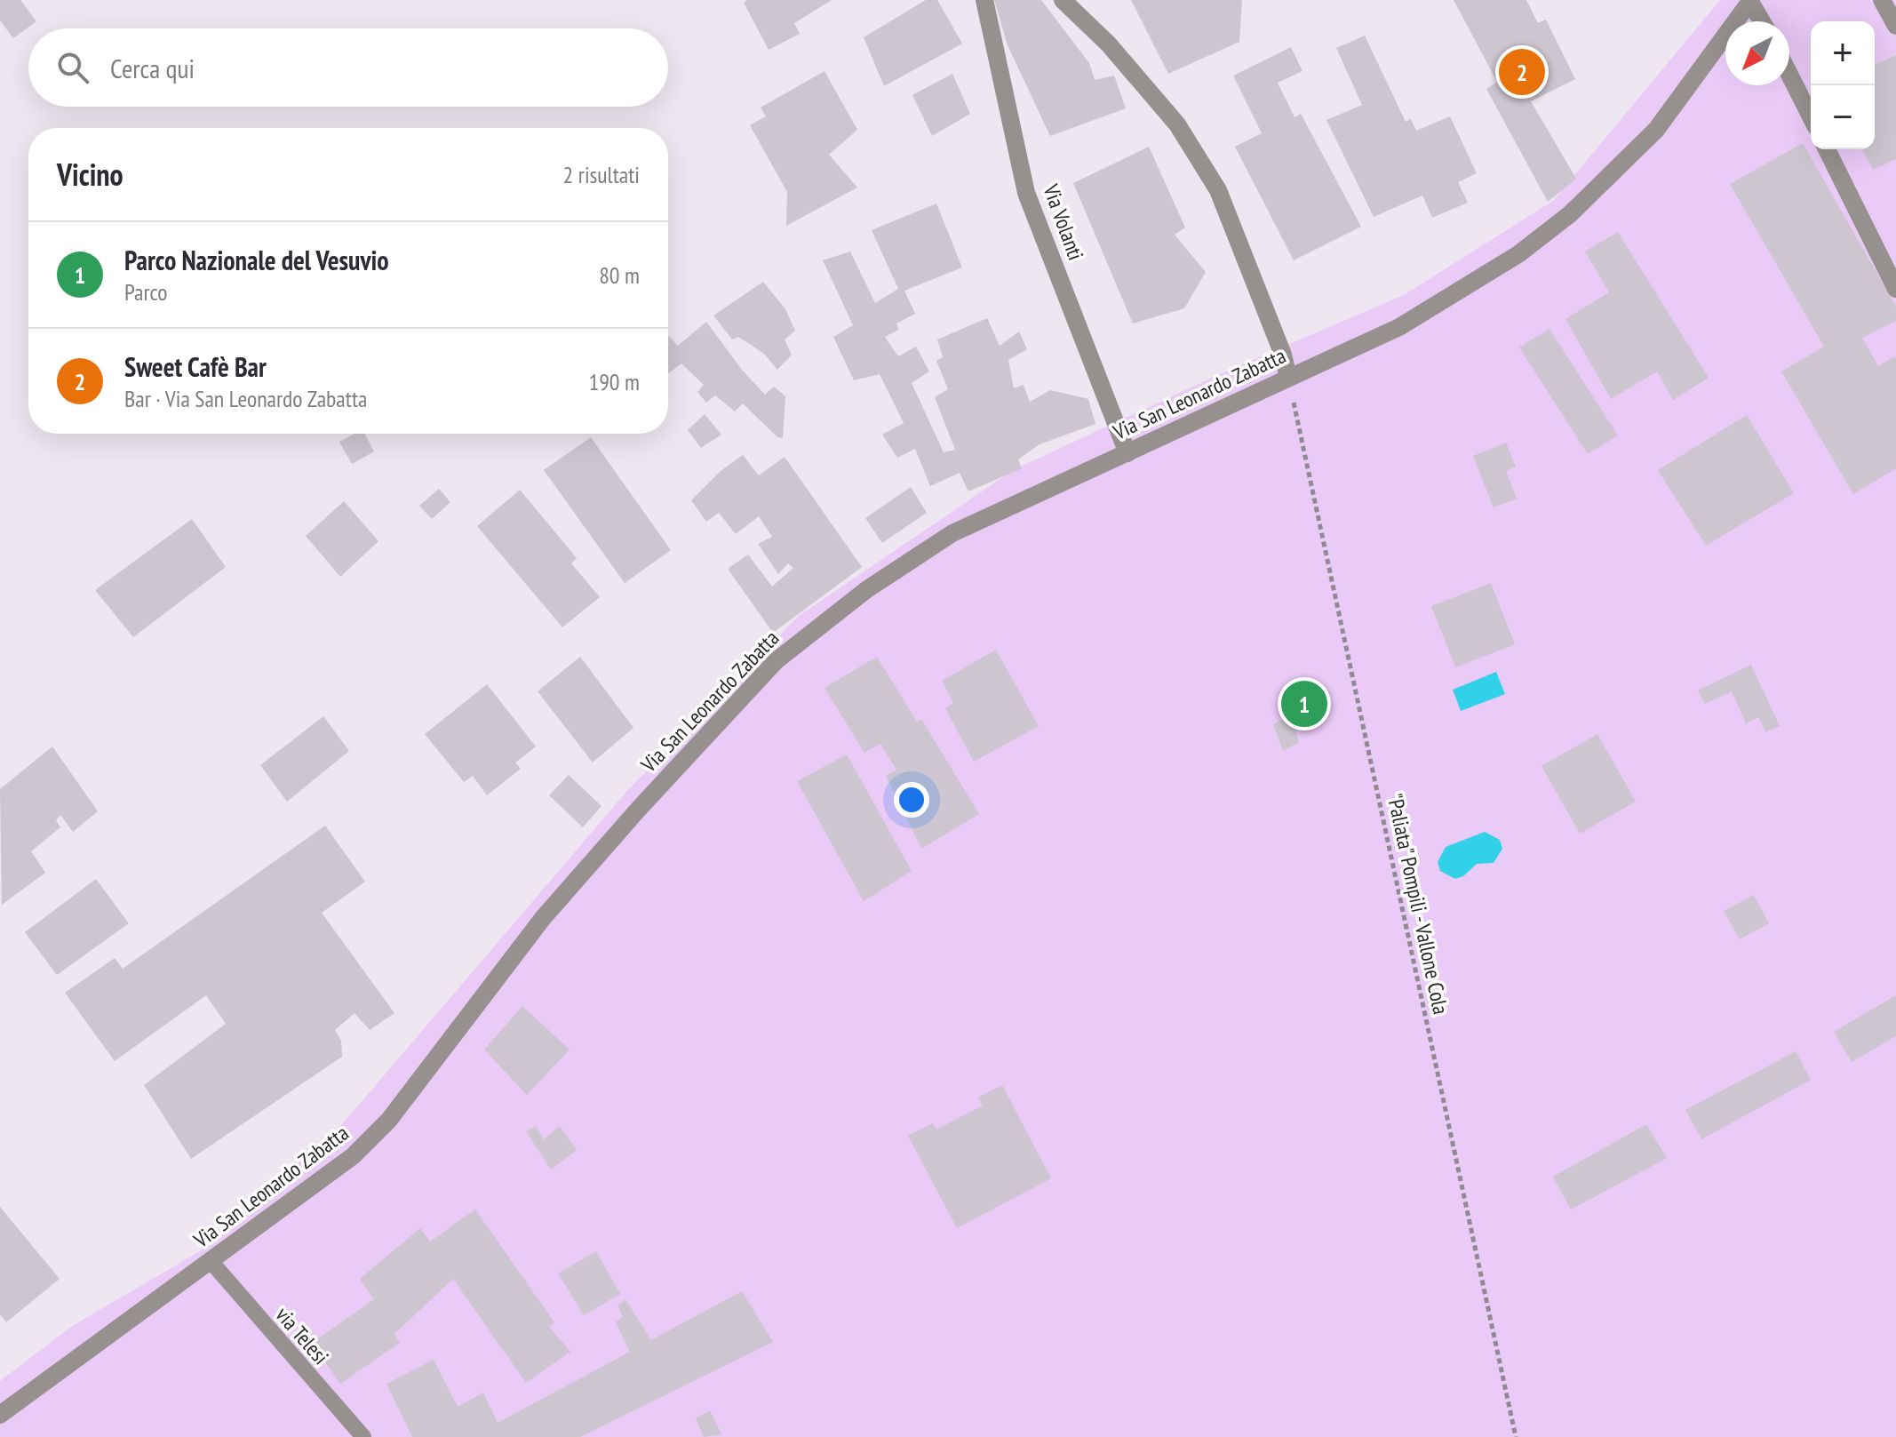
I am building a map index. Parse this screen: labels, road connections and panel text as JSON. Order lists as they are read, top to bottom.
{
  "streets": {
    "street": ["Via Volanti", "Via San Leonardo Zabatta"],
    "lane": ["via Telesi"],
    "path": ["\"Paliata\" Pompili - Vallone Cola"]
  },
  "crossings": [
    ["Via Volanti", "Via San Leonardo Zabatta"],
    ["Via San Leonardo Zabatta", "\"Paliata\" Pompili - Vallone Cola"],
    ["Via San Leonardo Zabatta", "via Telesi"]
  ],
  "north": "bottom left",
  "page": {
    "map_buttons": ["+", "−"],
    "search": "Cerca qui",
    "pins": ["2", "1"],
    "heading": ["Vicino", "2 risultati"],
    "list": [
      {
        "mark": "1",
        "name": "Parco Nazionale del Vesuvio",
        "note": "Parco",
        "value": "80 m"
      },
      {
        "mark": "2",
        "name": "Sweet Cafè Bar",
        "note": "Bar · Via San Leonardo Zabatta",
        "value": "190 m"
      }
    ]
  }
}
